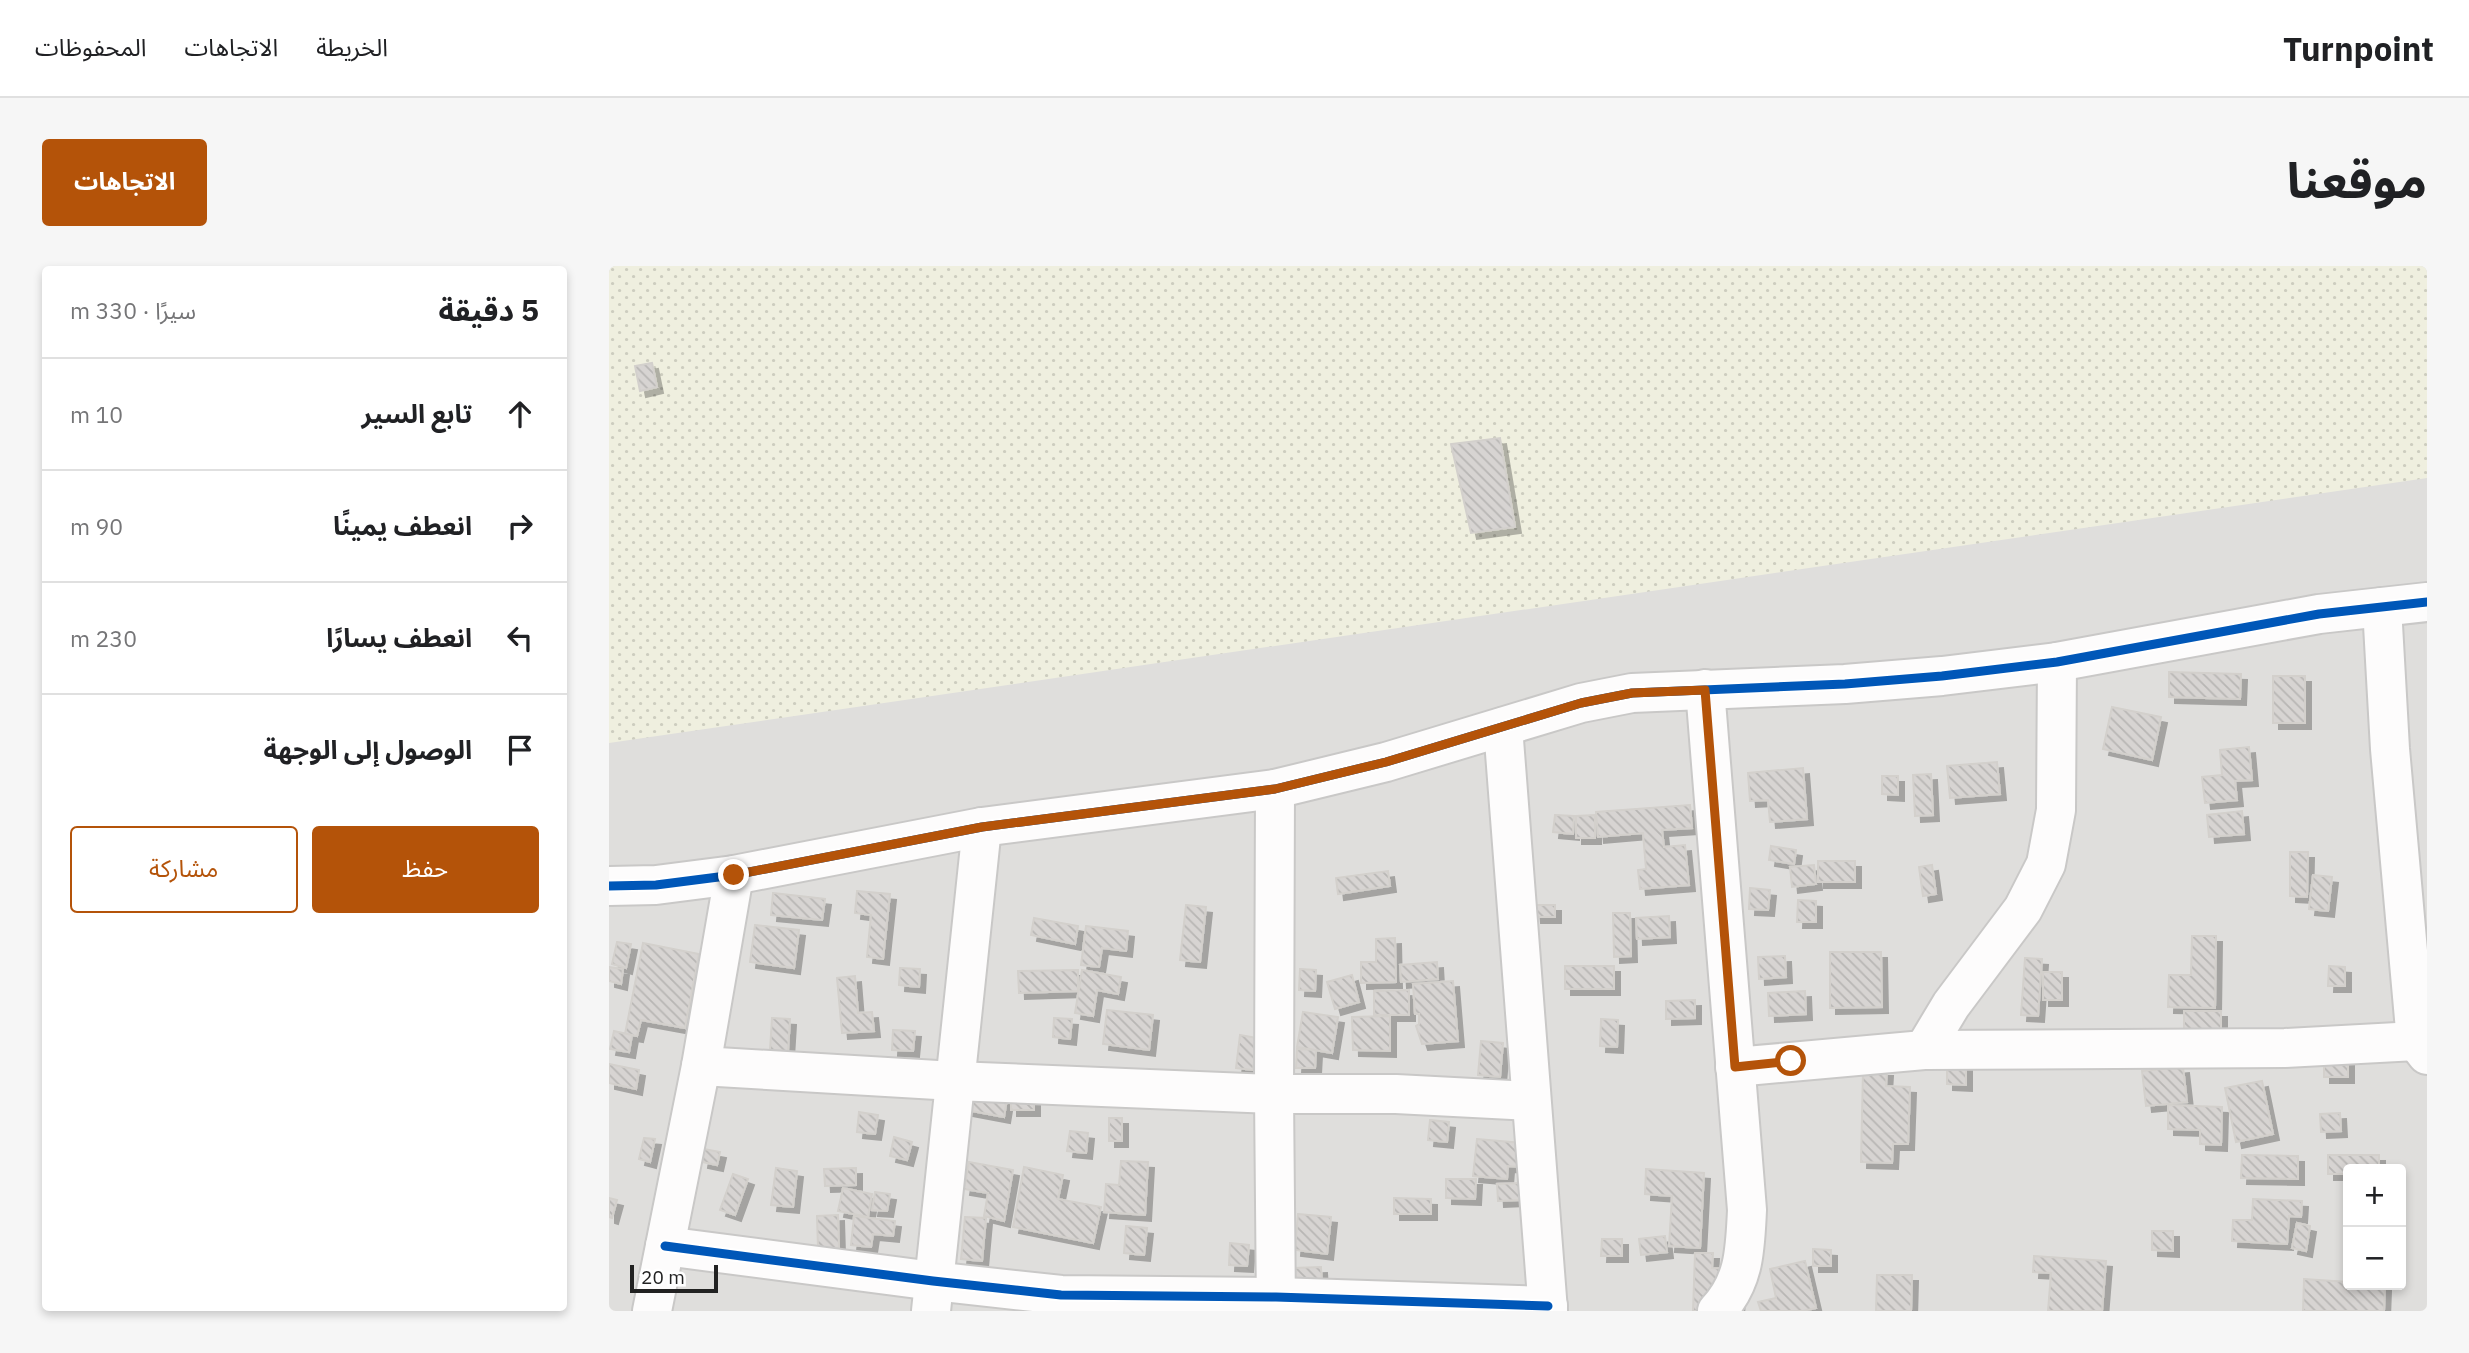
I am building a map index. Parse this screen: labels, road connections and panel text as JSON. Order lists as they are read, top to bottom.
{
  "scale_bar": "20 m",
  "page": {
    "header": "Turnpoint",
    "nav": ["الخريطة", "الاتجاهات", "المحفوظات"],
    "title": "موقعنا",
    "buttons": [
      "الاتجاهات",
      ["حفظ", "مشاركة"]
    ],
    "heading": ["5 دقيقة", "سيرًا · 330 m"],
    "list": [
      ["تابع السير", "10 m"],
      ["انعطف يمينًا", "90 m"],
      ["انعطف يسارًا", "230 m"],
      "الوصول إلى الوجهة"
    ],
    "map_buttons": ["+", "−"],
    "scale": "20 m"
  }
}
